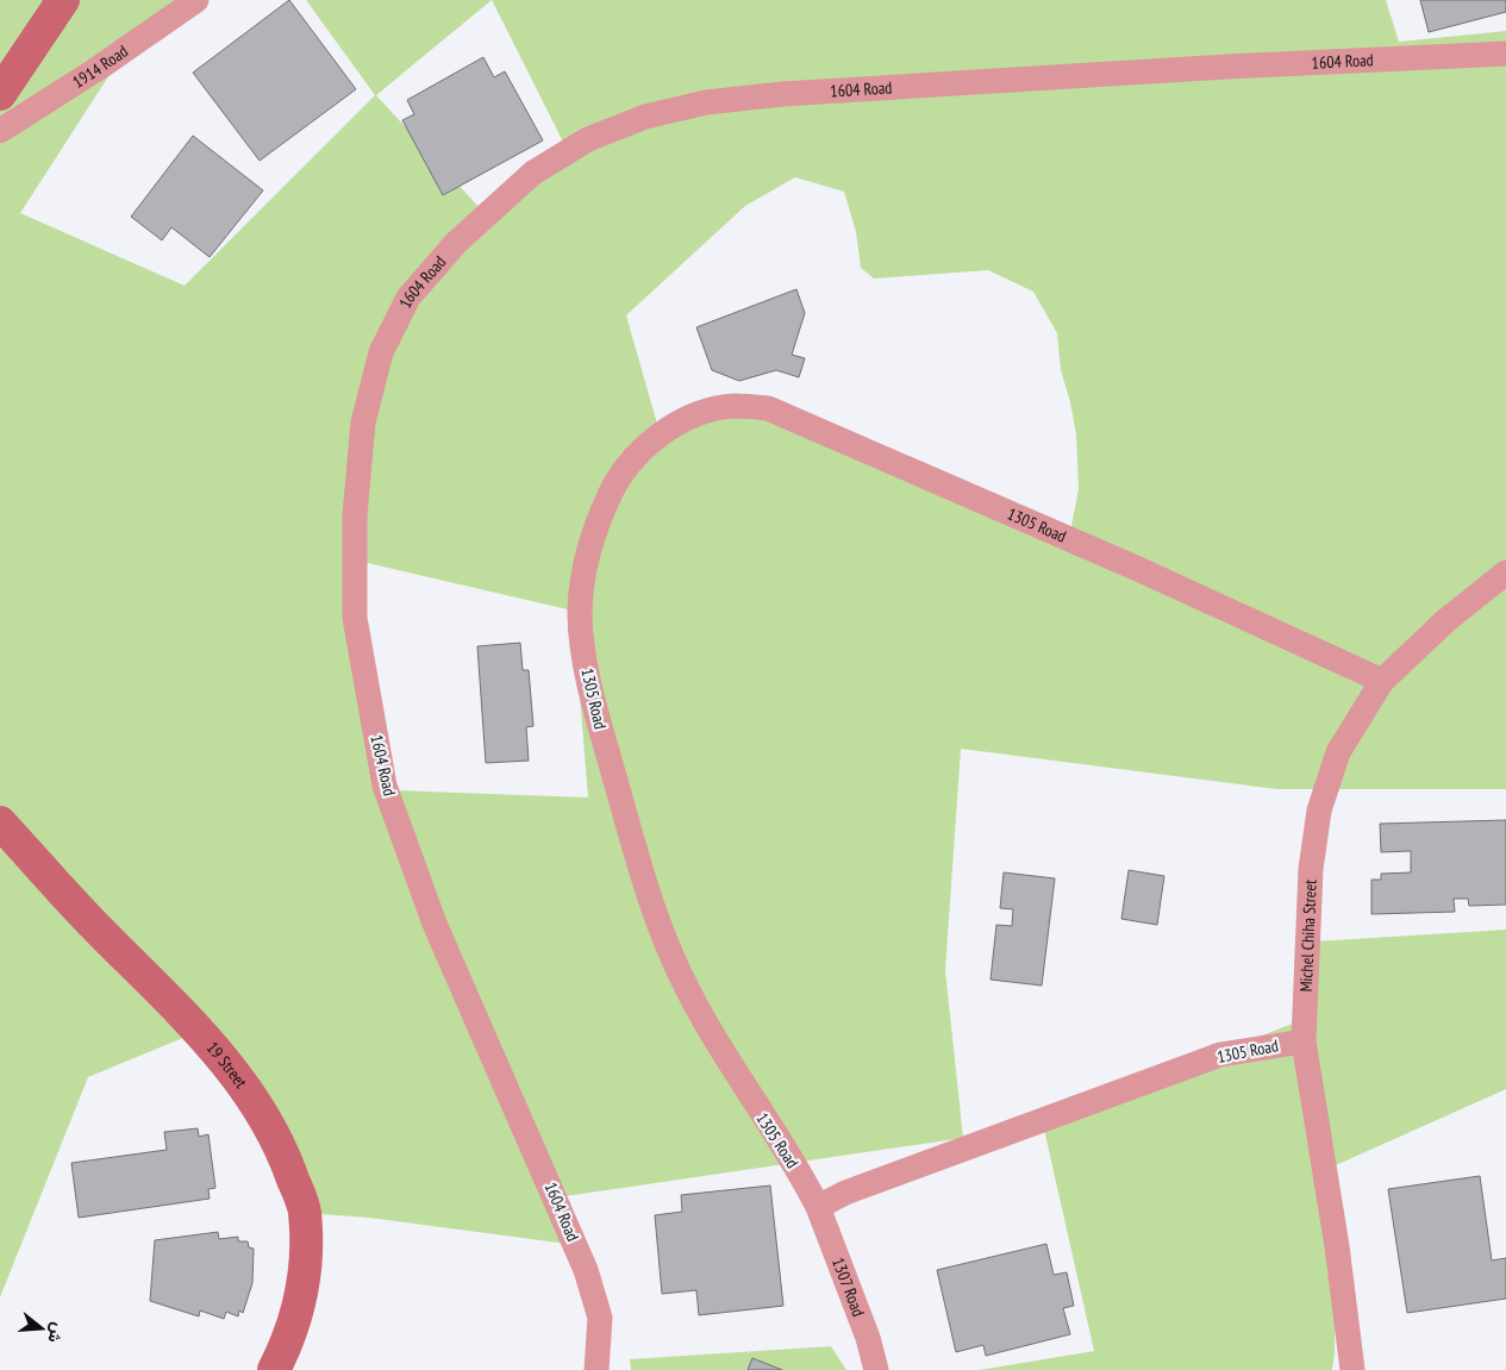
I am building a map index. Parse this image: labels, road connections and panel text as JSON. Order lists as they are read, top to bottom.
{
  "streets": {
    "main road": ["19 Street"],
    "street": [
      "1604 Road",
      "1914 Road",
      "1305 Road",
      "Michel Chiha Street",
      "1307 Road"
    ]
  },
  "crossings": [
    ["1305 Road", "Michel Chiha Street"],
    ["1305 Road", "1307 Road"]
  ],
  "north": "right"
}
